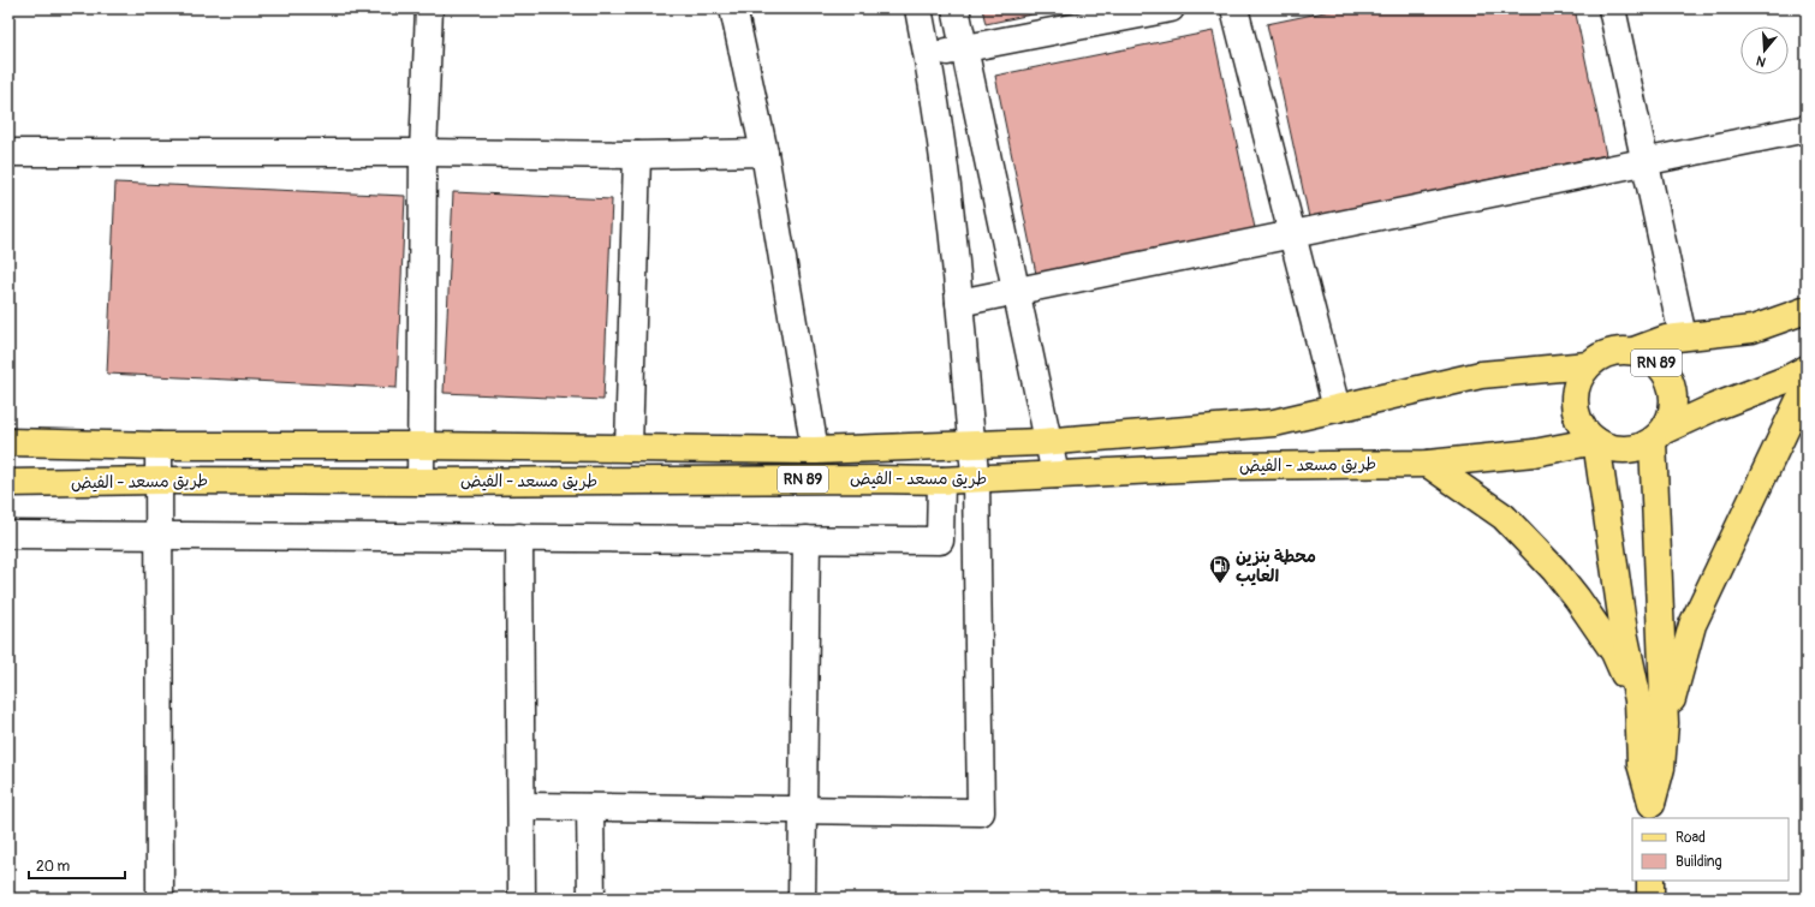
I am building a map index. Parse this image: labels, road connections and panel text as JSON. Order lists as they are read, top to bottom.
{
  "streets": {
    "main road": ["RN 89", "طريق مسعد - الفيض"]
  },
  "crossings": [
    ["RN 89", "طريق مسعد - الفيض"]
  ],
  "places": {
    "fuel station": ["محطة بنزين العايب"]
  },
  "legend": ["Road", "Building"],
  "scale_bar": "20 m",
  "north": "bottom"
}
